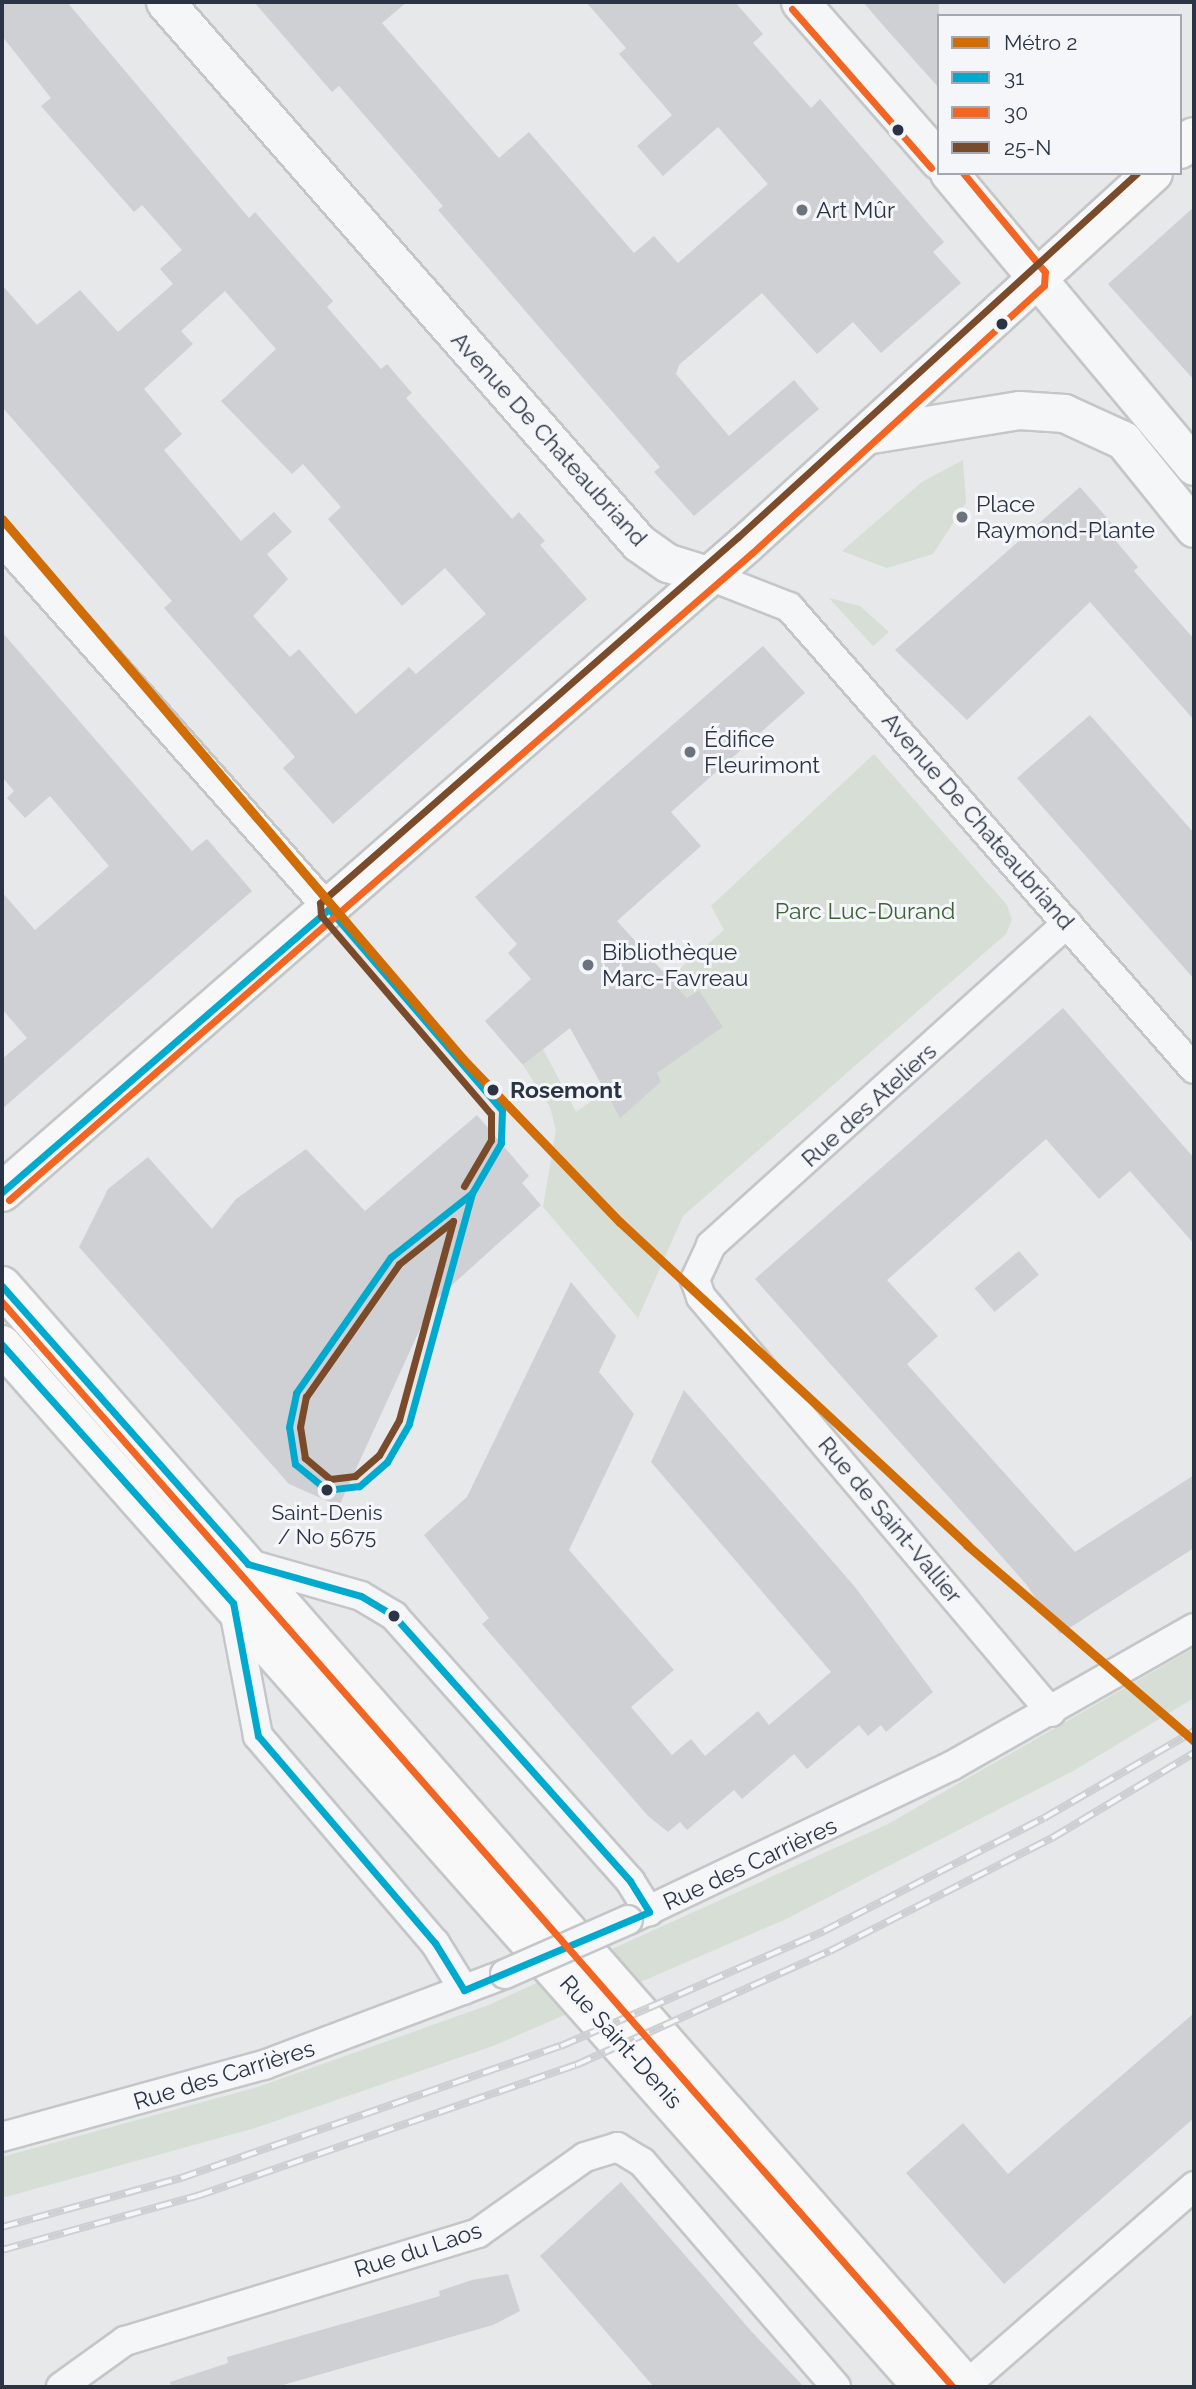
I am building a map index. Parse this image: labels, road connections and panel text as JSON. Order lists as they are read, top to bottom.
{
  "streets": {
    "main road": ["Rue Saint-Denis"],
    "street": [
      "Avenue De Chateaubriand",
      "Rue des Ateliers",
      "Rue de Saint-Vallier",
      "Rue des Carrières",
      "Rue du Laos"
    ]
  },
  "crossings": [
    ["Avenue De Chateaubriand", "Rue des Ateliers"],
    ["Rue des Ateliers", "Rue de Saint-Vallier"],
    ["Rue de Saint-Vallier", "Rue des Carrières"]
  ],
  "parks": ["Parc Luc-Durand"],
  "places": [
    "Art Mûr",
    "Place Raymond-Plante",
    "Édifice Fleurimont",
    "Bibliothèque Marc-Favreau",
    "Rosemont",
    "Saint-Denis / No 5675"
  ],
  "lines": [
    "transit line 30",
    "transit line 25-N",
    "metro line 2",
    "transit line 31"
  ],
  "legend": [
    "Métro 2",
    "31",
    "30",
    "25-N"
  ]
}
